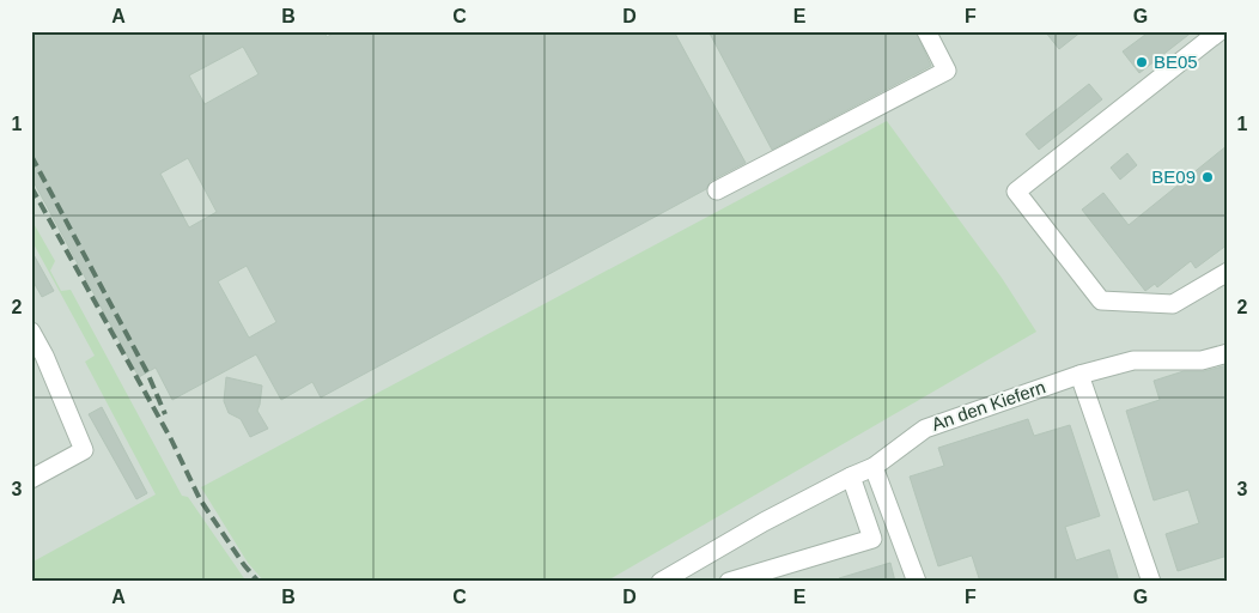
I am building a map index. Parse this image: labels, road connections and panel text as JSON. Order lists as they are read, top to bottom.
{
  "streets": {
    "street": ["An den Kiefern"]
  },
  "places": ["BE05", "BE09"],
  "grid": {
    "columns": [
      "A",
      "B",
      "C",
      "D",
      "E",
      "F",
      "G"
    ],
    "rows": ["1", "2", "3"]
  }
}
